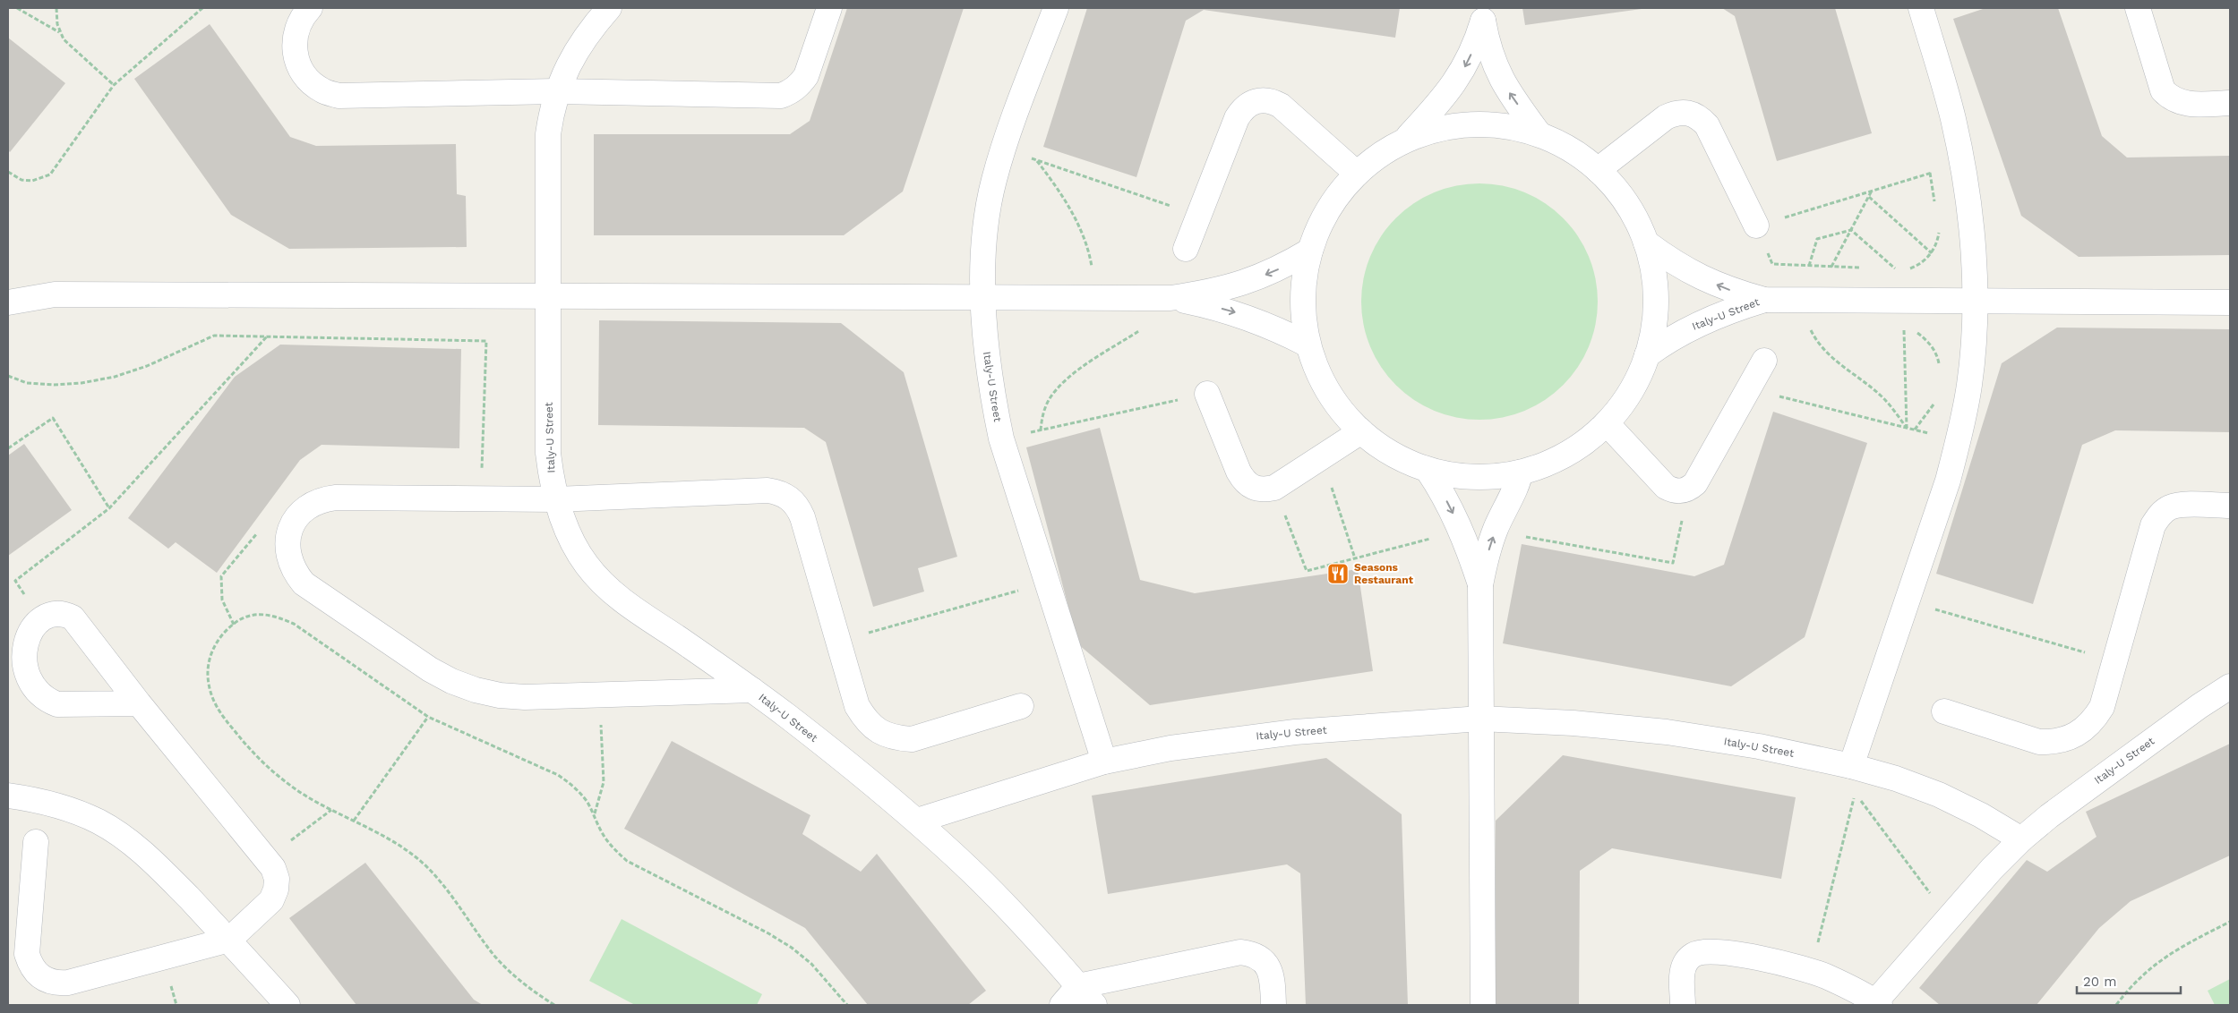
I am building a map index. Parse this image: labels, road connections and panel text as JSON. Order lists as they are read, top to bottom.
{
  "streets": {
    "street": ["Italy-U Street"]
  },
  "places": {
    "restaurant": ["Seasons Restaurant"]
  },
  "scale_bar": "20 m"
}
